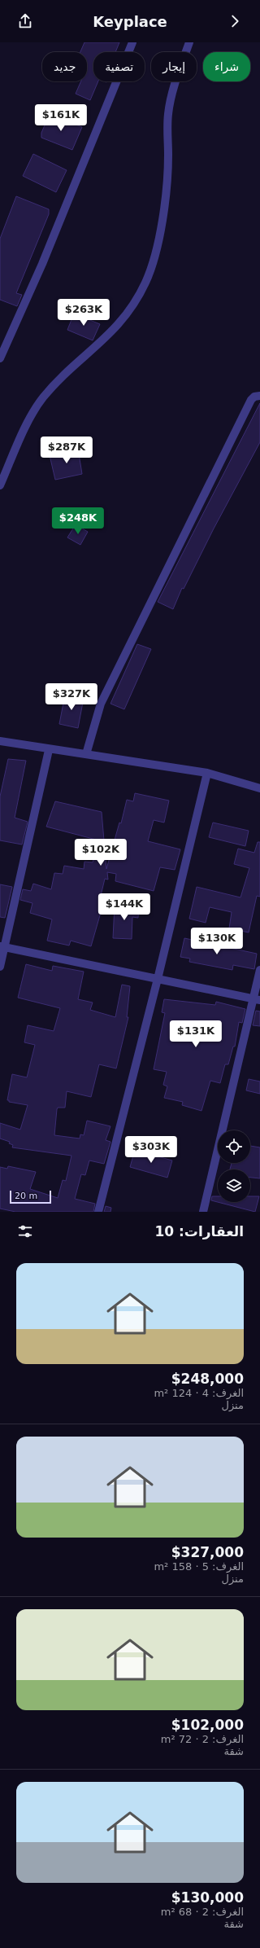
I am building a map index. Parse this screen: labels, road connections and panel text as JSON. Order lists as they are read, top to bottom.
{
  "scale_bar": "20 m",
  "page": {
    "header": "Keyplace",
    "chip": [
      "شراء",
      "إيجار",
      "تصفية",
      "جديد"
    ],
    "price": [
      "$161K",
      "$263K",
      "$287K",
      "$248K",
      "$327K",
      "$102K",
      "$144K",
      "$130K",
      "$131K",
      "$303K"
    ],
    "scale": "20 m",
    "heading": "العقارات: 10",
    "list": [
      {
        "name": "$248,000",
        "note": "الغرف: 4 · 124 m² · منزل"
      },
      {
        "name": "$327,000",
        "note": "الغرف: 5 · 158 m² · منزل"
      },
      {
        "name": "$102,000",
        "note": "الغرف: 2 · 72 m² · شقة"
      },
      {
        "name": "$130,000",
        "note": "الغرف: 2 · 68 m² · شقة"
      }
    ]
  }
}
